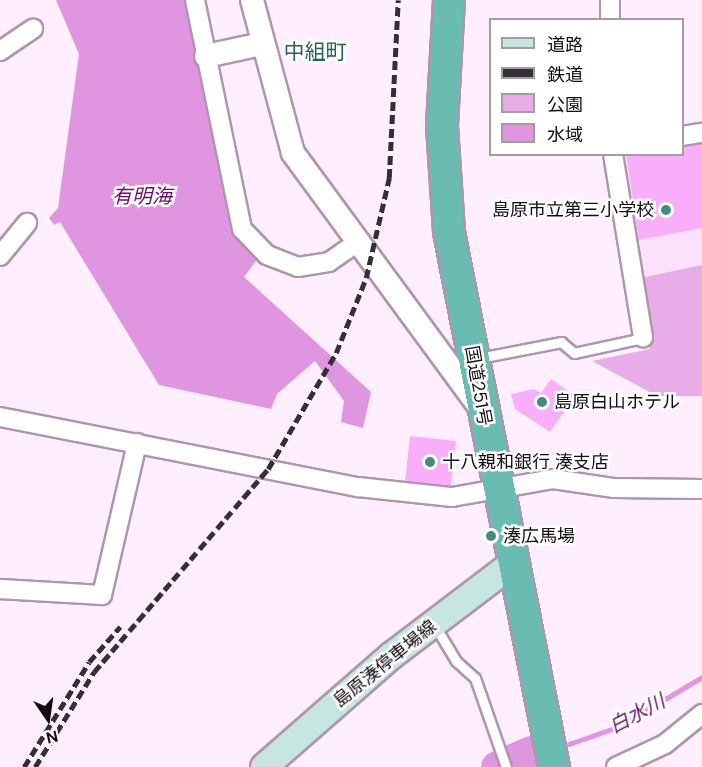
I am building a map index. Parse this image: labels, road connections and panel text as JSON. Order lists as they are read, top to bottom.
{
  "streets": {
    "highway": ["国道251号"],
    "main road": ["島原湊停車場線"]
  },
  "crossings": [
    ["国道251号", "島原湊停車場線"]
  ],
  "districts": ["中組町"],
  "water": ["有明海", "白水川"],
  "places": [
    "島原市立第三小学校",
    "島原白山ホテル",
    "十八親和銀行 湊支店",
    "湊広馬場"
  ],
  "legend": [
    "道路",
    "鉄道",
    "公園",
    "水域"
  ],
  "north": "bottom"
}
